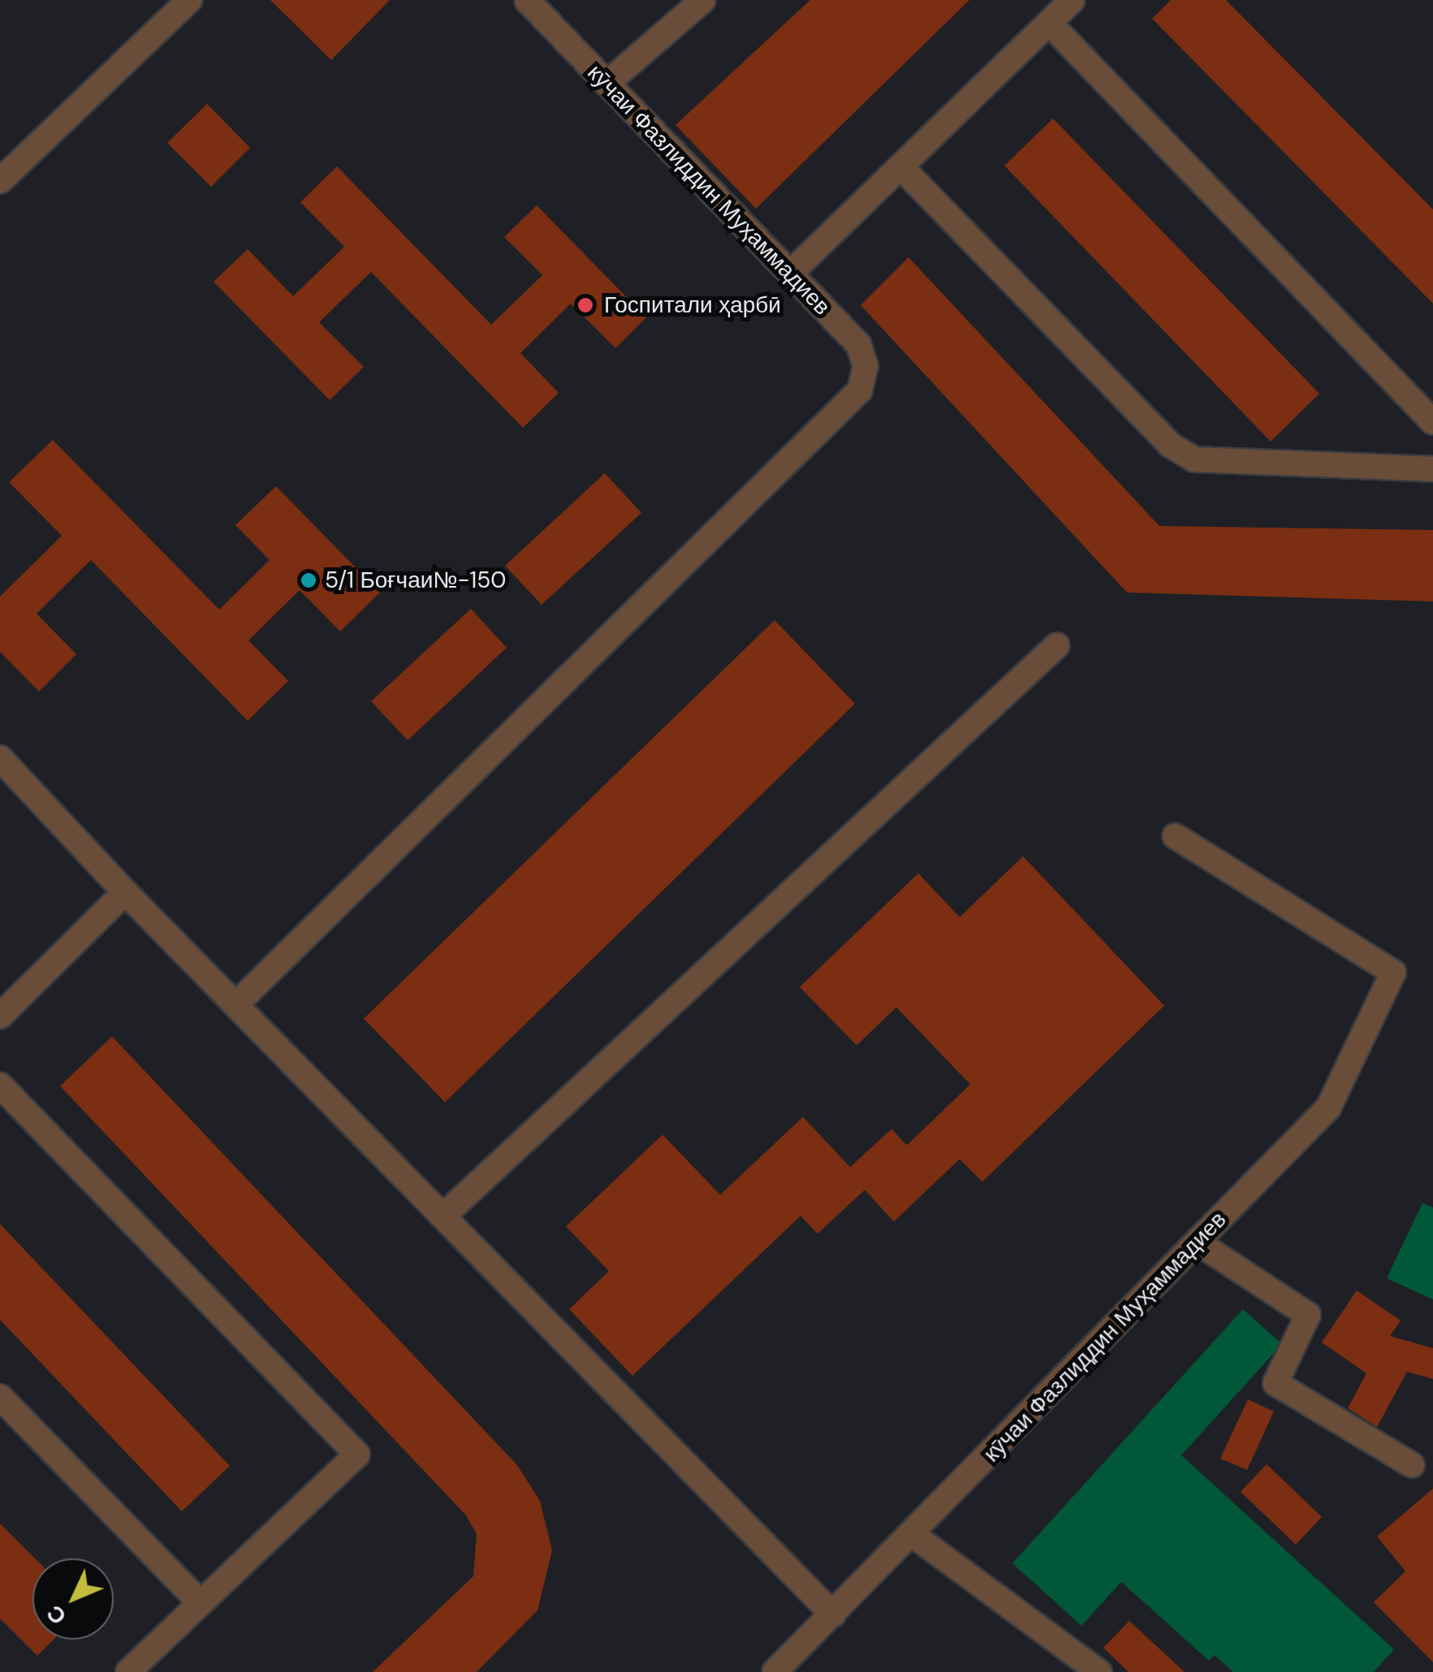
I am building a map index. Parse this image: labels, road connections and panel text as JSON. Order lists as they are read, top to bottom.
{
  "streets": {
    "street": ["кӯчаи Фазлиддин Муҳаммадиев"]
  },
  "places": ["Госпитали ҳарбӣ", "5/1 Боғчаи№-150"],
  "north": "bottom left"
}
